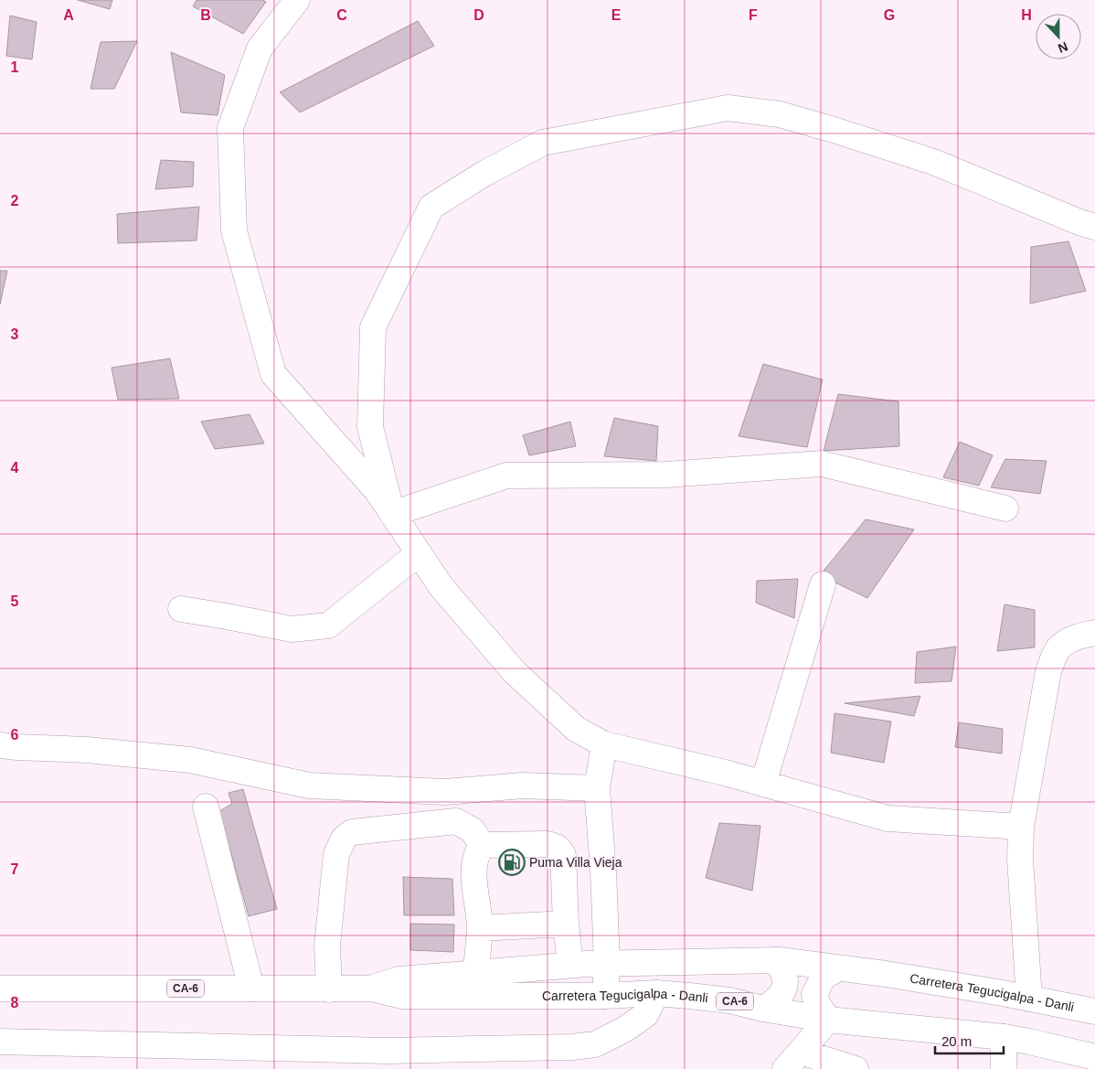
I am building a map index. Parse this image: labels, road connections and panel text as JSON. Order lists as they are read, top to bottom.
{
  "streets": {
    "main road": ["CA-6", "Carretera Tegucigalpa - Danli"]
  },
  "places": {
    "fuel station": ["Puma Villa Vieja"]
  },
  "scale_bar": "20 m",
  "north": "bottom",
  "grid": {
    "columns": [
      "A",
      "B",
      "C",
      "D",
      "E",
      "F",
      "G",
      "H"
    ],
    "rows": [
      "1",
      "2",
      "3",
      "4",
      "5",
      "6",
      "7",
      "8"
    ]
  }
}
